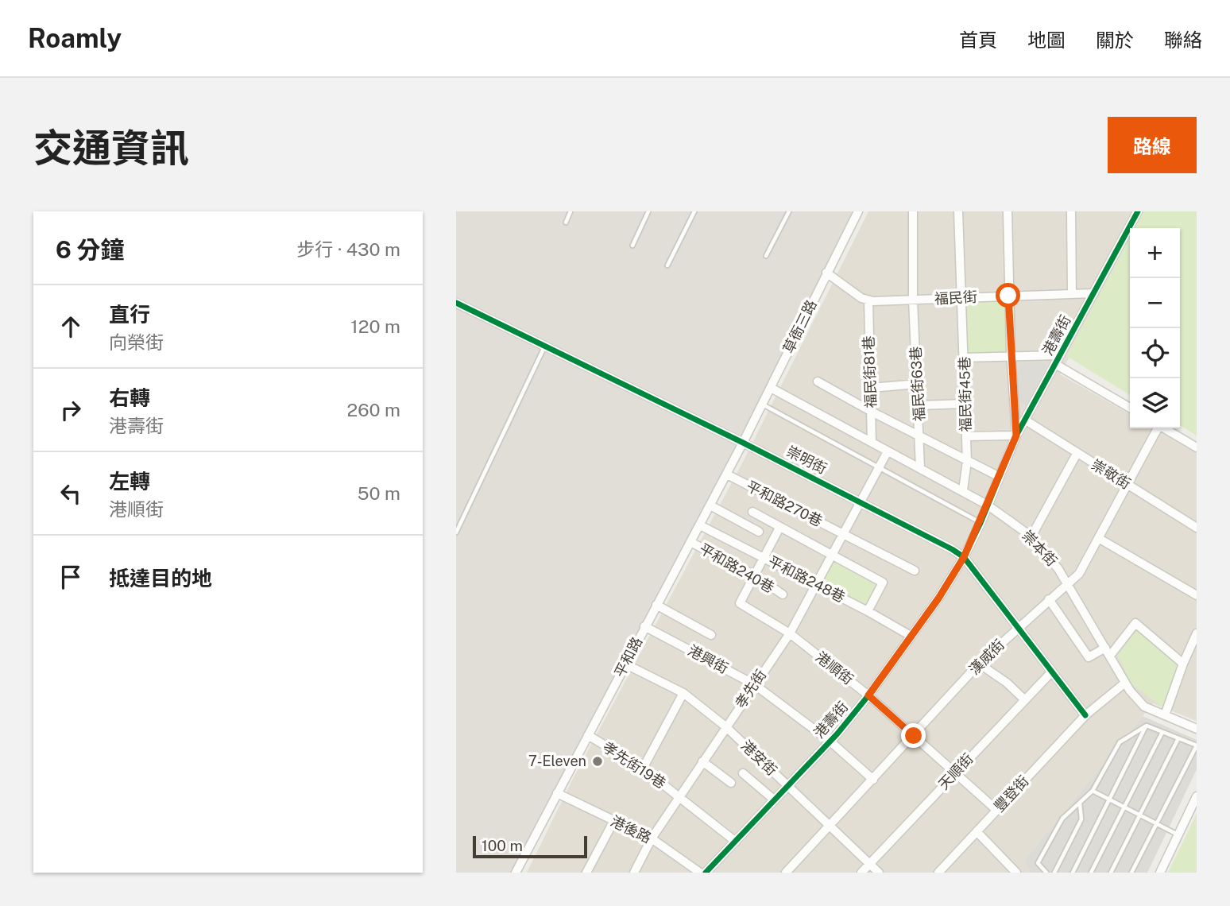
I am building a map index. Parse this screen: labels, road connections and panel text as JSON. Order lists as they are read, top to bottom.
{
  "streets": {
    "street": [
      "福民街",
      "草衙三路",
      "港壽街",
      "福民街81巷",
      "福民街63巷",
      "福民街45巷",
      "崇明街",
      "崇敬街",
      "平和路270巷",
      "崇本街",
      "平和路240巷",
      "平和路248巷",
      "平和路",
      "漢威街",
      "港興街",
      "港順街",
      "孝先街",
      "港安街",
      "孝先街19巷",
      "天順街",
      "豐登街",
      "港後路"
    ]
  },
  "crossings": [
    ["福民街", "港壽街"],
    ["福民街", "福民街81巷"],
    ["福民街", "福民街63巷"],
    ["福民街", "福民街45巷"],
    ["草衙三路", "崇明街"],
    ["草衙三路", "崇本街"],
    ["草衙三路", "平和路"],
    ["港壽街", "崇明街"],
    ["港壽街", "崇敬街"],
    ["港壽街", "崇本街"],
    ["港壽街", "平和路248巷"],
    ["港壽街", "港興街"],
    ["港壽街", "港順街"],
    ["港壽街", "港安街"],
    ["港壽街", "孝先街19巷"],
    ["福民街81巷", "崇本街"],
    ["福民街63巷", "崇本街"],
    ["福民街45巷", "崇本街"],
    ["崇明街", "平和路"],
    ["崇明街", "漢威街"],
    ["崇明街", "孝先街"],
    ["崇明街", "天順街"],
    ["崇明街", "豐登街"],
    ["崇敬街", "漢威街"],
    ["平和路270巷", "平和路"],
    ["平和路270巷", "孝先街"],
    ["崇本街", "漢威街"],
    ["崇本街", "孝先街"],
    ["崇本街", "豐登街"],
    ["平和路240巷", "平和路"],
    ["平和路240巷", "港順街"],
    ["平和路248巷", "平和路"],
    ["平和路248巷", "孝先街"],
    ["平和路", "港興街"],
    ["平和路", "港安街"],
    ["平和路", "孝先街19巷"],
    ["平和路", "港後路"],
    ["漢威街", "港興街"],
    ["漢威街", "港順街"],
    ["漢威街", "港安街"],
    ["港興街", "孝先街"],
    ["港順街", "孝先街"],
    ["港順街", "天順街"],
    ["港順街", "豐登街"],
    ["孝先街", "港安街"],
    ["孝先街", "孝先街19巷"],
    ["孝先街", "港後路"],
    ["港安街", "天順街"]
  ],
  "places": ["7-Eleven"],
  "scale_bar": "100 m",
  "page": {
    "header": "Roamly",
    "nav": [
      "首頁",
      "地圖",
      "關於",
      "聯絡"
    ],
    "title": "交通資訊",
    "buttons": "路線",
    "heading": ["6 分鐘", "步行 · 430 m"],
    "map_buttons": ["+", "−"],
    "list": [
      ["直行", "向榮街", "120 m"],
      ["右轉", "港壽街", "260 m"],
      ["左轉", "港順街", "50 m"],
      "抵達目的地"
    ],
    "scale": "100 m"
  }
}
